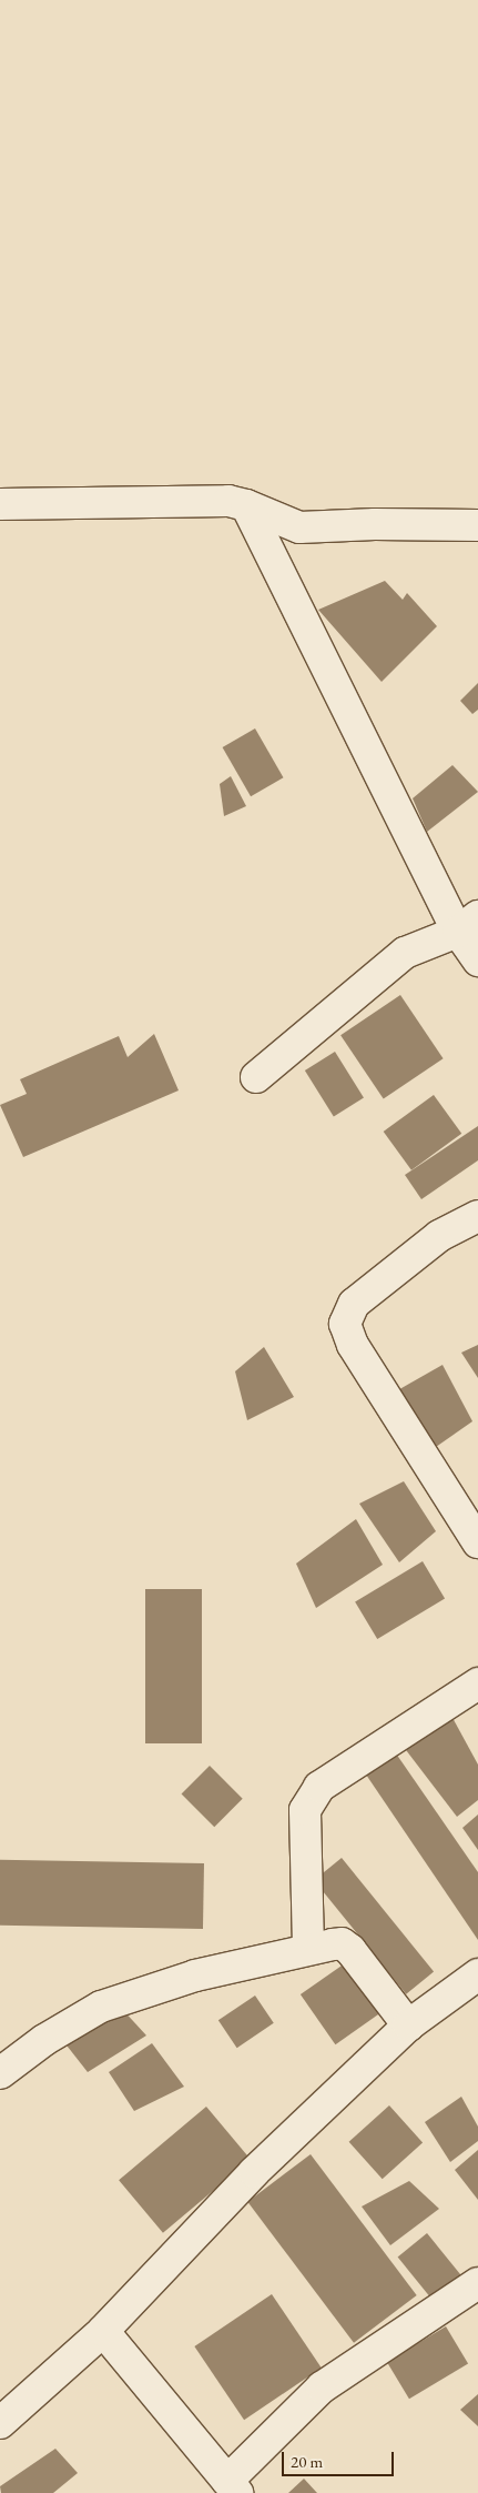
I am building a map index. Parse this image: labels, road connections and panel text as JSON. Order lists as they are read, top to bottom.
{
  "scale_bar": "20 m"
}
